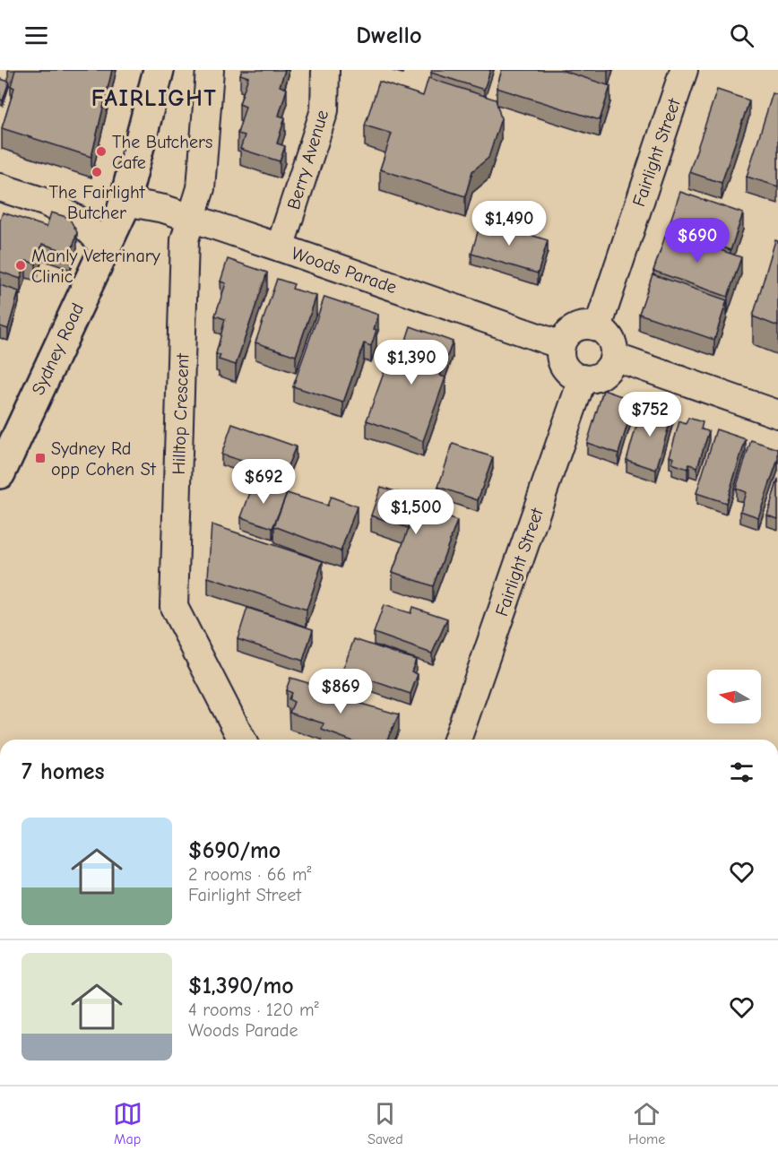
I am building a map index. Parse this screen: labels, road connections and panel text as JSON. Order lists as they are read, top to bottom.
{
  "streets": {
    "main road": ["Sydney Road"],
    "street": [
      "Fairlight Street",
      "Berry Avenue",
      "Woods Parade",
      "Hilltop Crescent"
    ]
  },
  "crossings": [
    ["Fairlight Street", "Woods Parade"],
    ["Berry Avenue", "Woods Parade"],
    ["Woods Parade", "Sydney Road"],
    ["Woods Parade", "Hilltop Crescent"]
  ],
  "districts": ["FAIRLIGHT"],
  "places": {
    "other": ["The Butchers Cafe", "The Fairlight Butcher", "Manly Veterinary Clinic"],
    "transit": ["Sydney Rd opp Cohen St"]
  },
  "north": "left",
  "page": {
    "header": "Dwello",
    "price": [
      "$1,490",
      "$690",
      "$1,390",
      "$752",
      "$692",
      "$1,500",
      "$869"
    ],
    "heading": "7 homes",
    "list": [
      {
        "name": "$690/mo",
        "note": "2 rooms · 66 m² · Fairlight Street"
      },
      {
        "name": "$1,390/mo",
        "note": "4 rooms · 120 m² · Woods Parade"
      }
    ],
    "tabs": ["Map", "Saved", "Home"]
  }
}
